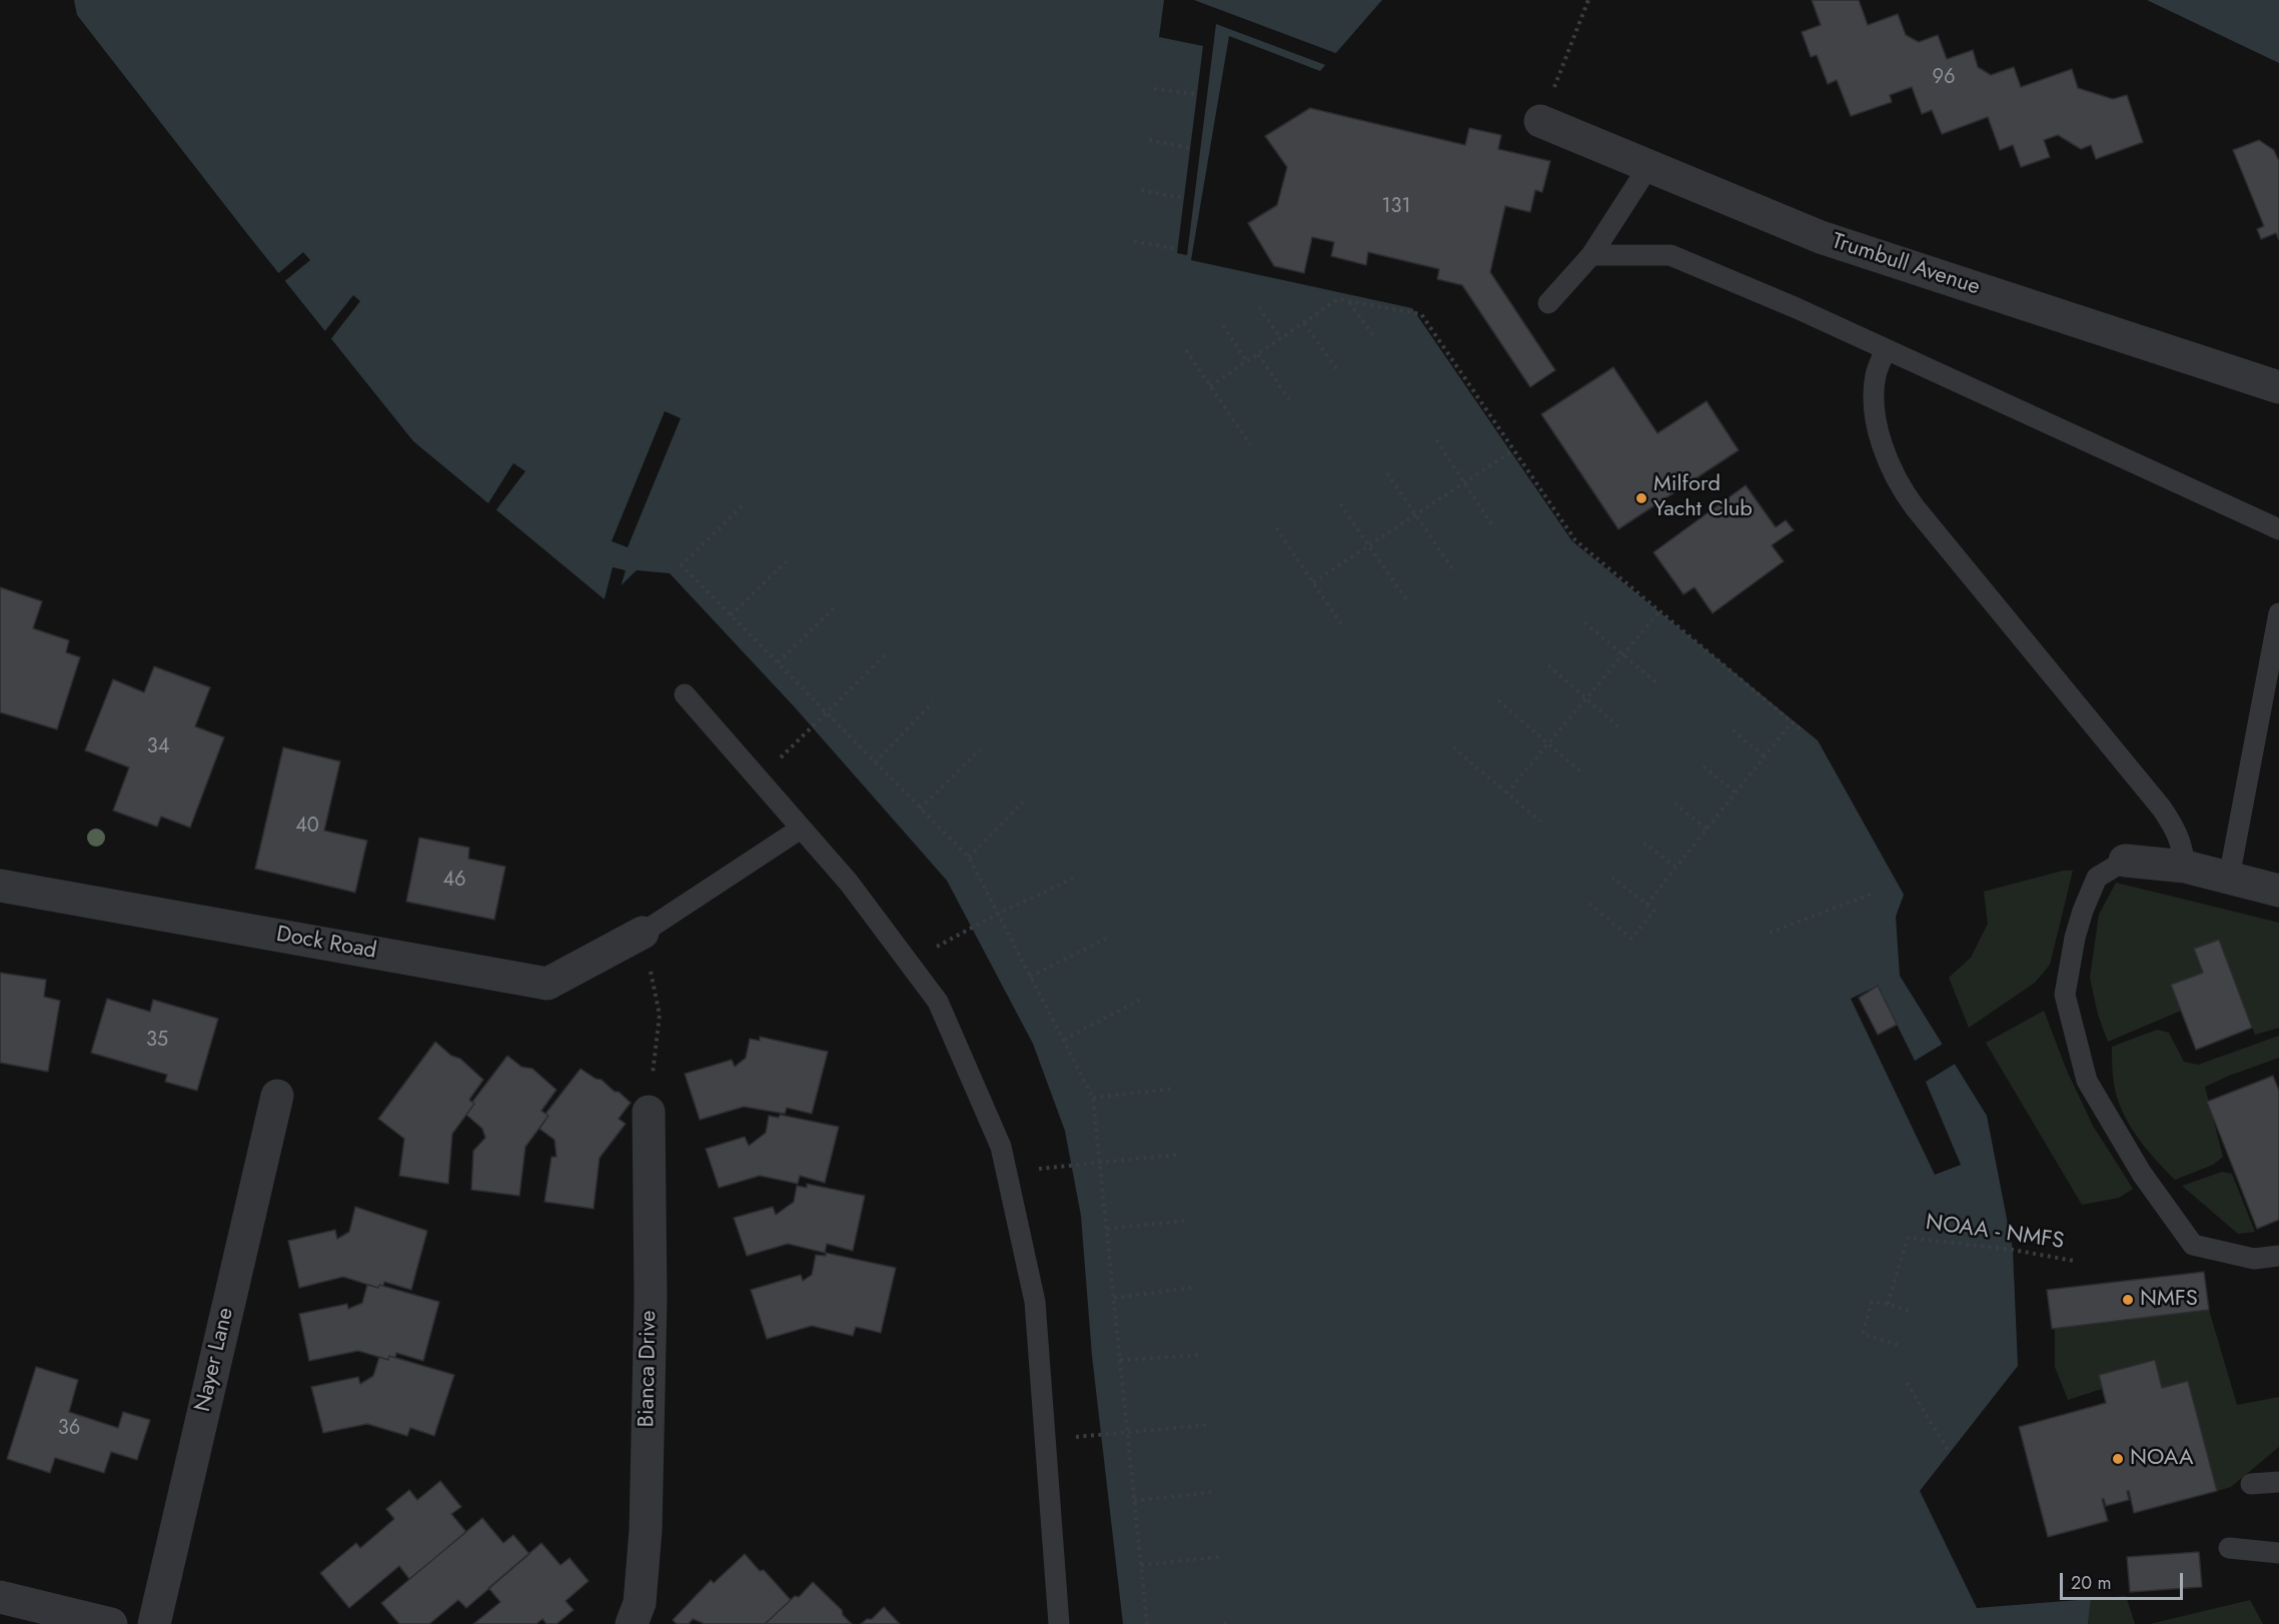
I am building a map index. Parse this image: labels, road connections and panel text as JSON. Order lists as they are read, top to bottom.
{
  "streets": {
    "street": [
      "Trumbull Avenue",
      "Dock Road",
      "Nayer Lane",
      "Bianca Drive"
    ],
    "path": ["NOAA - NMFS"]
  },
  "places": ["Milford Yacht Club", "NMFS", "NOAA"],
  "house_numbers": [
    "96",
    "131",
    "34",
    "40",
    "46",
    "35",
    "36"
  ],
  "scale_bar": "20 m"
}
